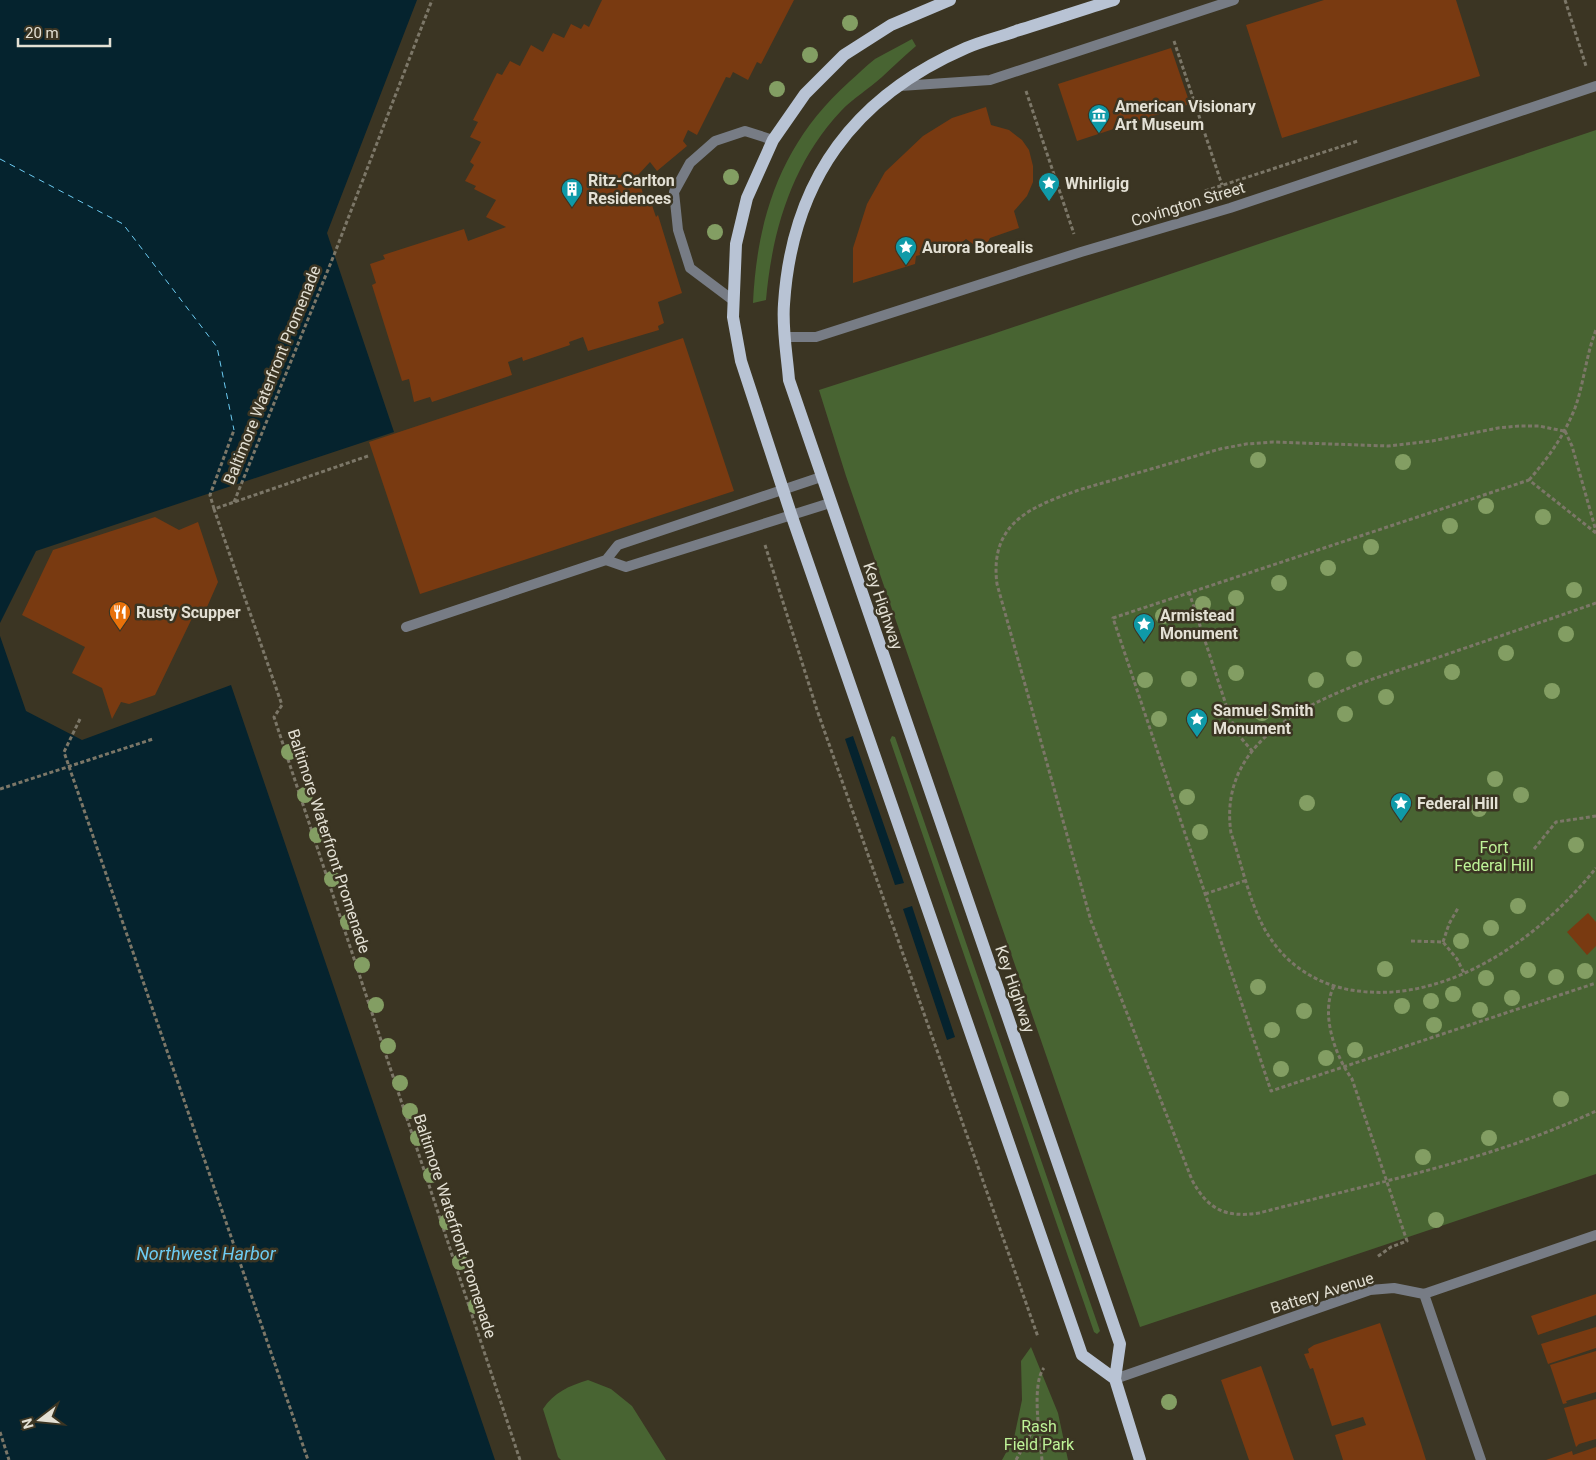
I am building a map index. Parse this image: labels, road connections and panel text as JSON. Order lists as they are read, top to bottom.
{
  "streets": {
    "main road": ["Key Highway"],
    "street": ["Covington Street", "Battery Avenue"],
    "path": ["Baltimore Waterfront Promenade"]
  },
  "crossings": [
    ["Covington Street", "Key Highway"],
    ["Key Highway", "Battery Avenue"]
  ],
  "water": ["Northwest Harbor"],
  "parks": ["Fort Federal Hill", "Rash Field Park"],
  "places": {
    "museum": ["American Visionary Art Museum"],
    "place": [
      "Whirligig",
      "Aurora Borealis",
      "Armistead Monument",
      "Samuel Smith Monument",
      "Federal Hill"
    ],
    "building": ["Ritz-Carlton Residences"],
    "restaurant": ["Rusty Scupper"]
  },
  "scale_bar": "20 m",
  "north": "left"
}
